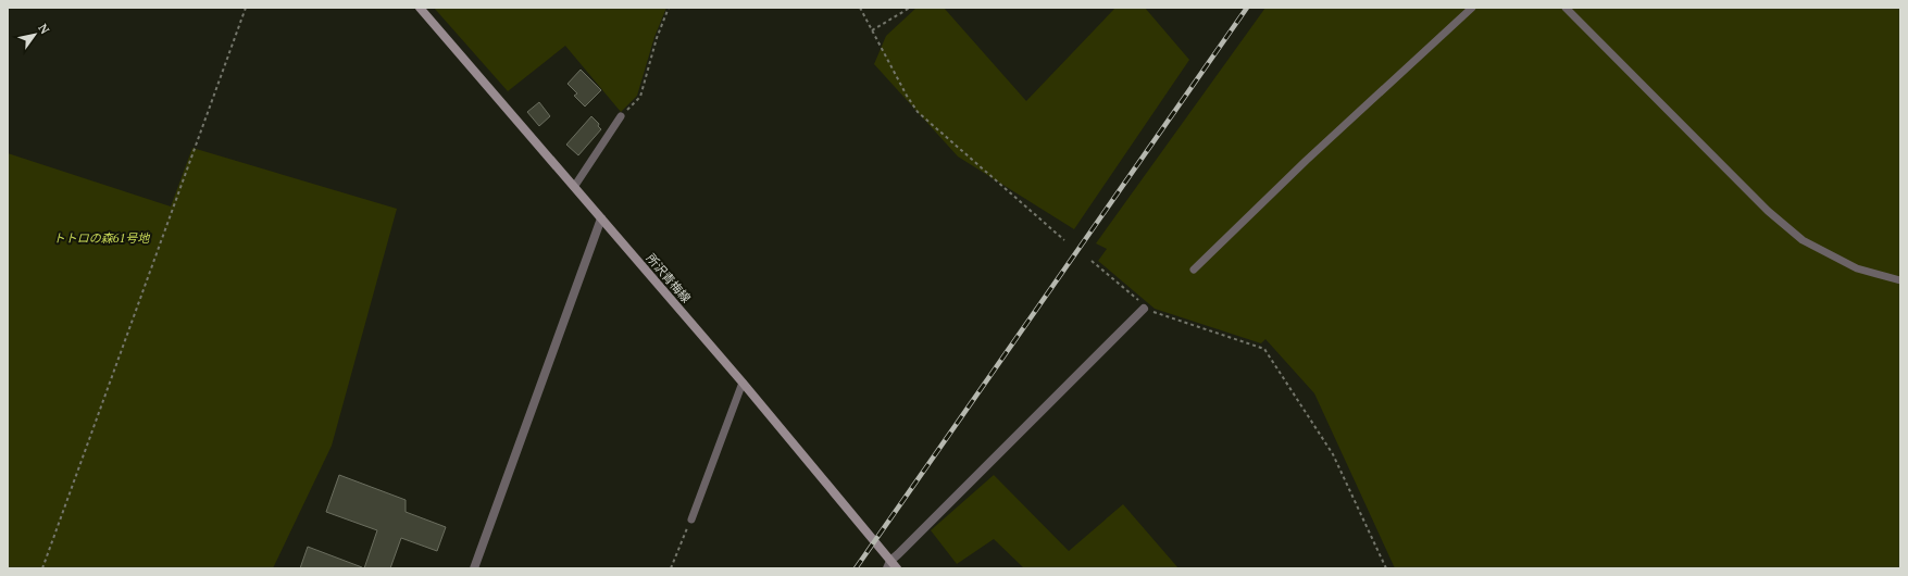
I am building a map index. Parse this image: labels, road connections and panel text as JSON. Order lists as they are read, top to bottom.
{
  "streets": {
    "main road": ["所沢青梅線"]
  },
  "parks": ["トトロの森61号地"],
  "north": "top right"
}
